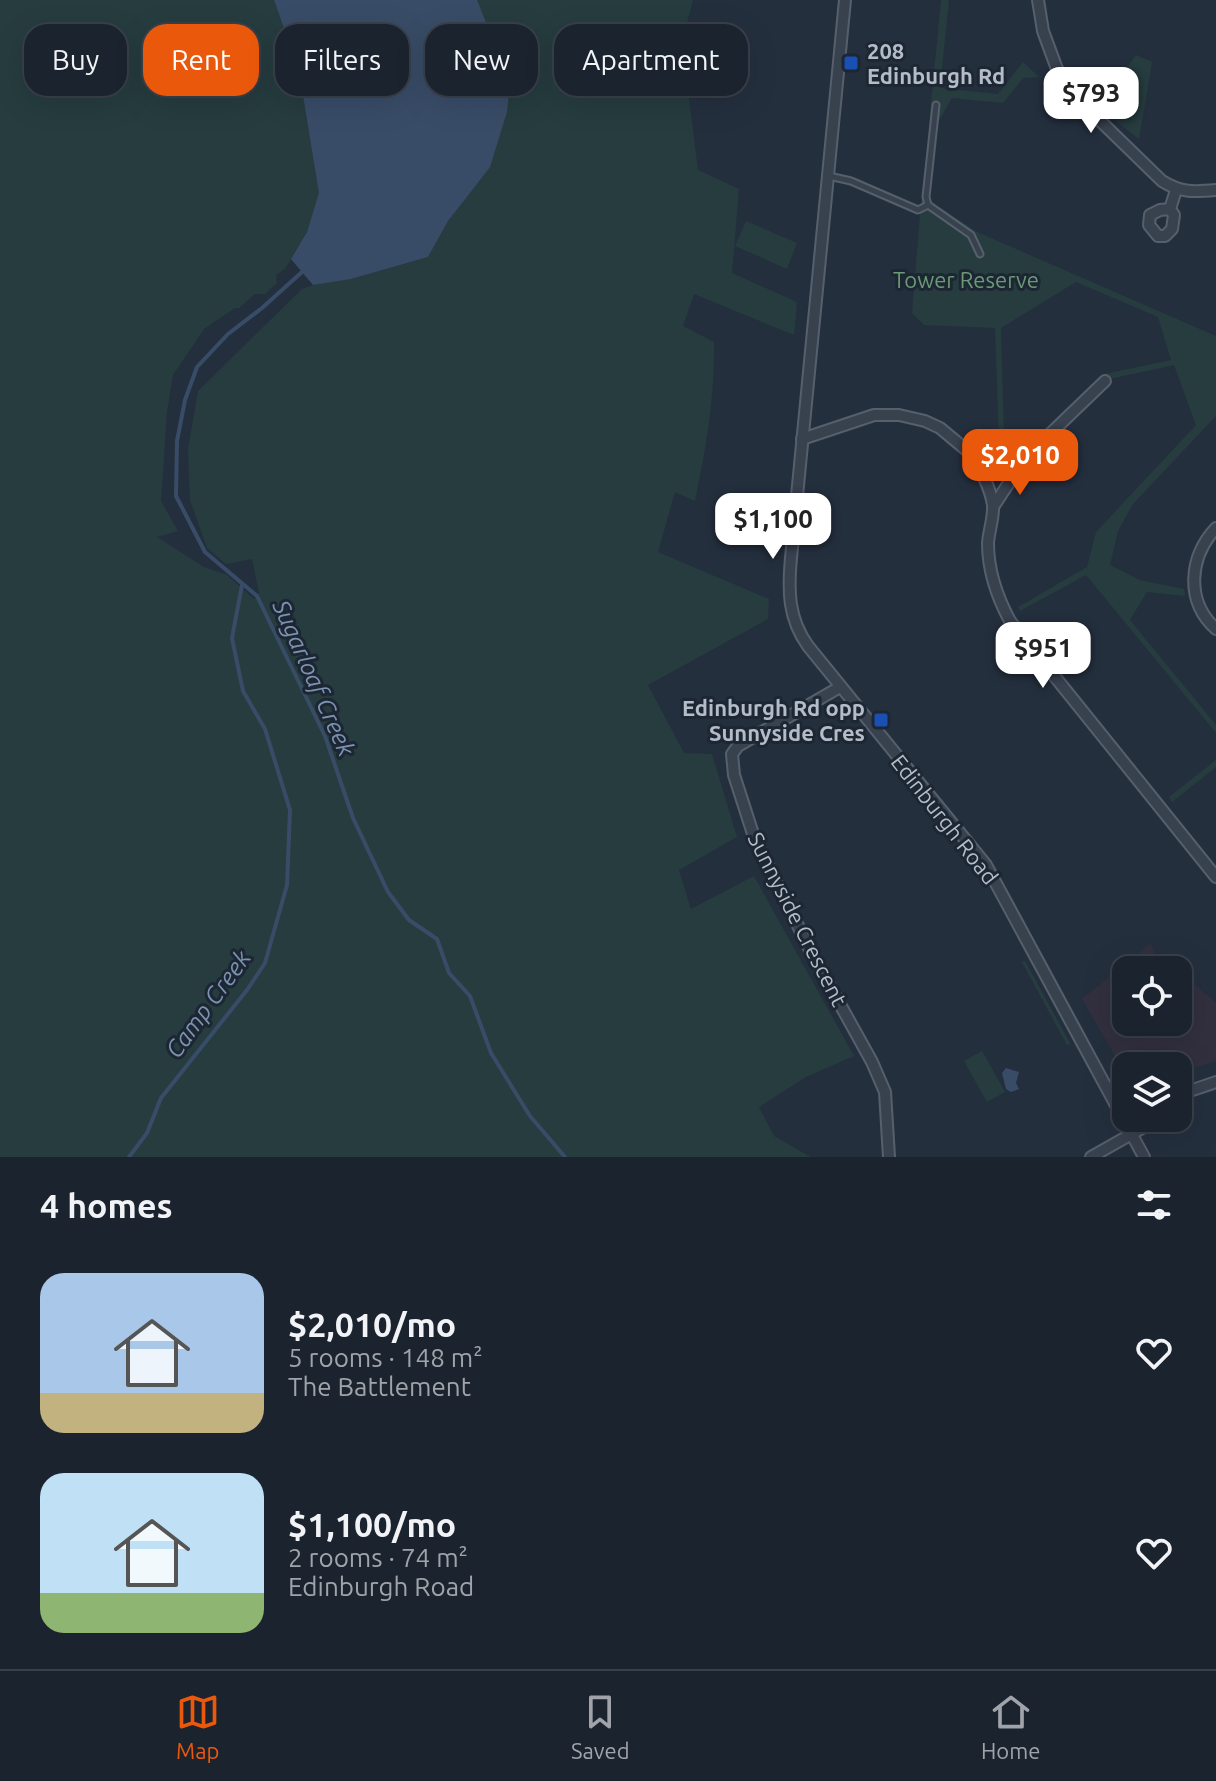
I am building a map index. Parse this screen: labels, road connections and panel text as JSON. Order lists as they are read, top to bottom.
{
  "streets": {
    "street": ["Edinburgh Road", "Sunnyside Crescent"]
  },
  "crossings": [
    ["Edinburgh Road", "Sunnyside Crescent"]
  ],
  "water": ["Sugarloaf Creek", "Camp Creek"],
  "parks": ["Tower Reserve"],
  "places": {
    "transit": ["208 Edinburgh Rd", "Edinburgh Rd opp Sunnyside Cres"]
  },
  "page": {
    "chip": [
      "Buy",
      "Rent",
      "Filters",
      "New",
      "Apartment"
    ],
    "price": [
      "$793",
      "$2,010",
      "$1,100",
      "$951"
    ],
    "heading": "4 homes",
    "list": [
      {
        "name": "$2,010/mo",
        "note": "5 rooms · 148 m² · The Battlement"
      },
      {
        "name": "$1,100/mo",
        "note": "2 rooms · 74 m² · Edinburgh Road"
      }
    ],
    "tabs": ["Map", "Saved", "Home"]
  }
}
